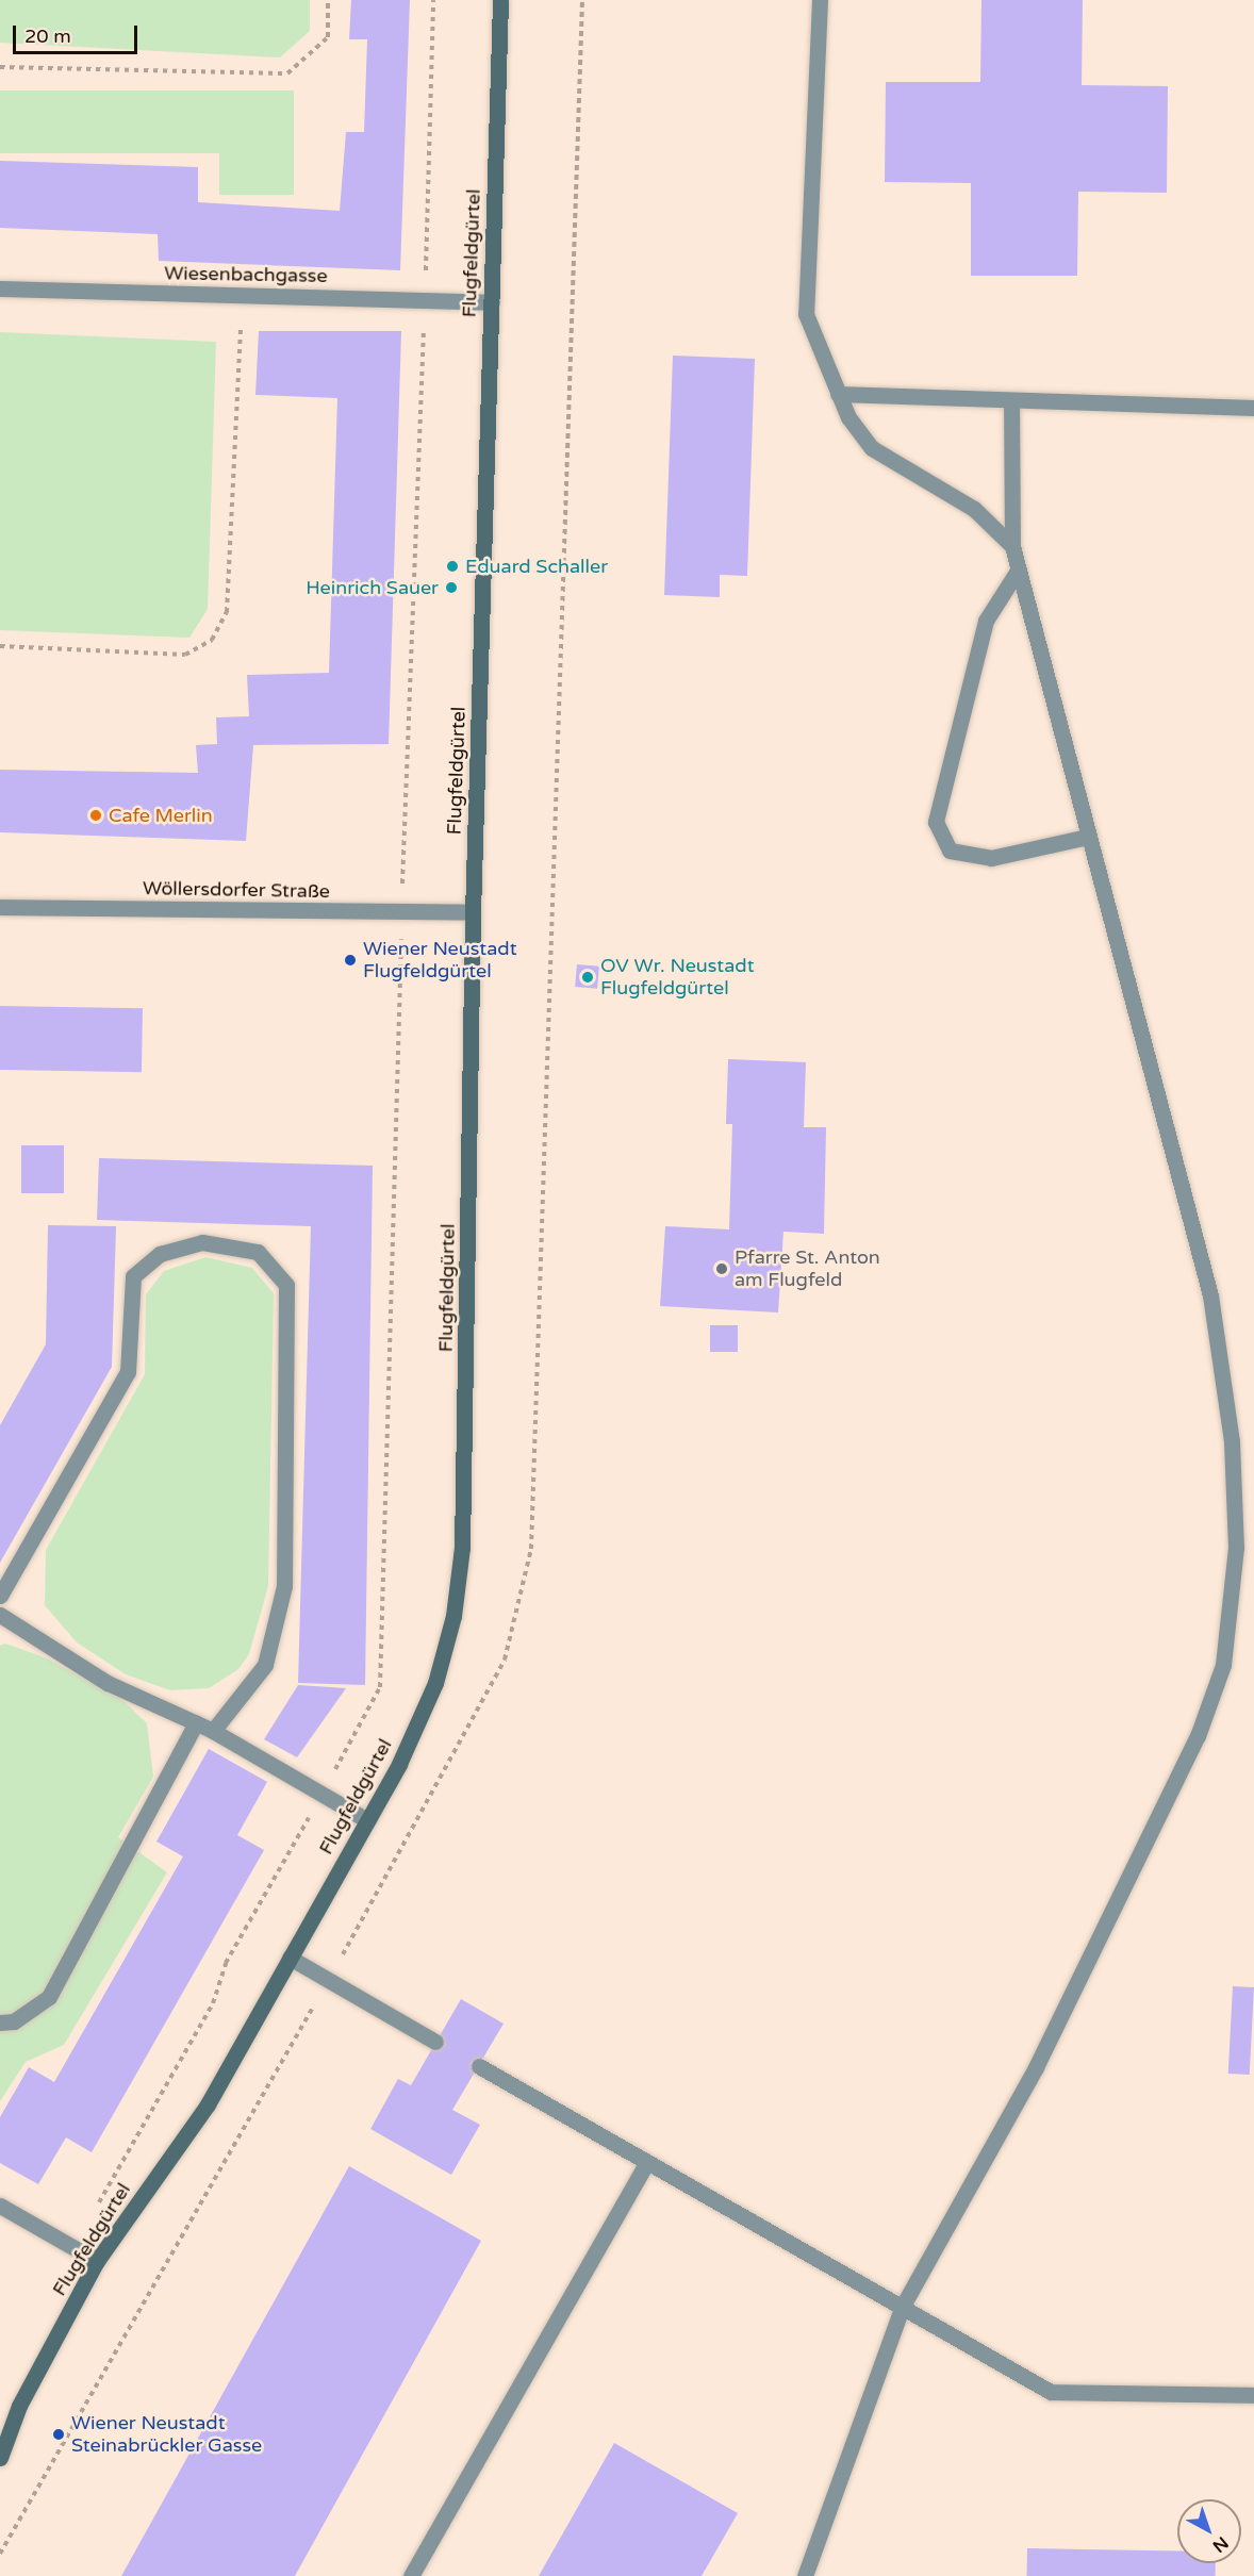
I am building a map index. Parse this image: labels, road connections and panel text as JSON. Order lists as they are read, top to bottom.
{
  "streets": {
    "street": ["Flugfeldgürtel", "Wiesenbachgasse", "Wöllersdorfer Straße"]
  },
  "crossings": [
    ["Flugfeldgürtel", "Wiesenbachgasse"],
    ["Flugfeldgürtel", "Wöllersdorfer Straße"]
  ],
  "places": [
    "Eduard Schaller",
    "Heinrich Sauer",
    "Cafe Merlin",
    "Wiener Neustadt Flugfeldgürtel",
    "OV Wr. Neustadt Flugfeldgürtel",
    "Pfarre St. Anton am Flugfeld",
    "Wiener Neustadt Steinabrückler Gasse"
  ],
  "scale_bar": "20 m",
  "north": "bottom right"
}
